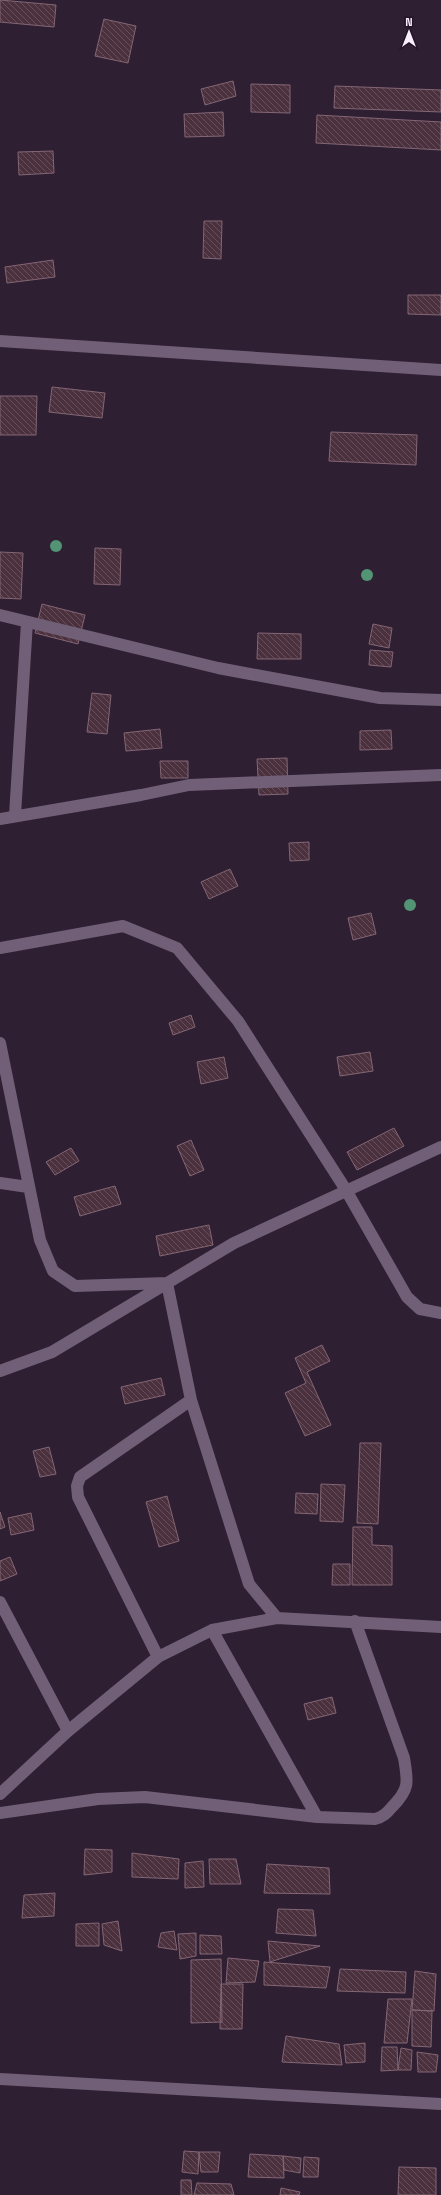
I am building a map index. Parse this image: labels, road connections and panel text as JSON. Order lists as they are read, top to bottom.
{
  "north": "top"
}
